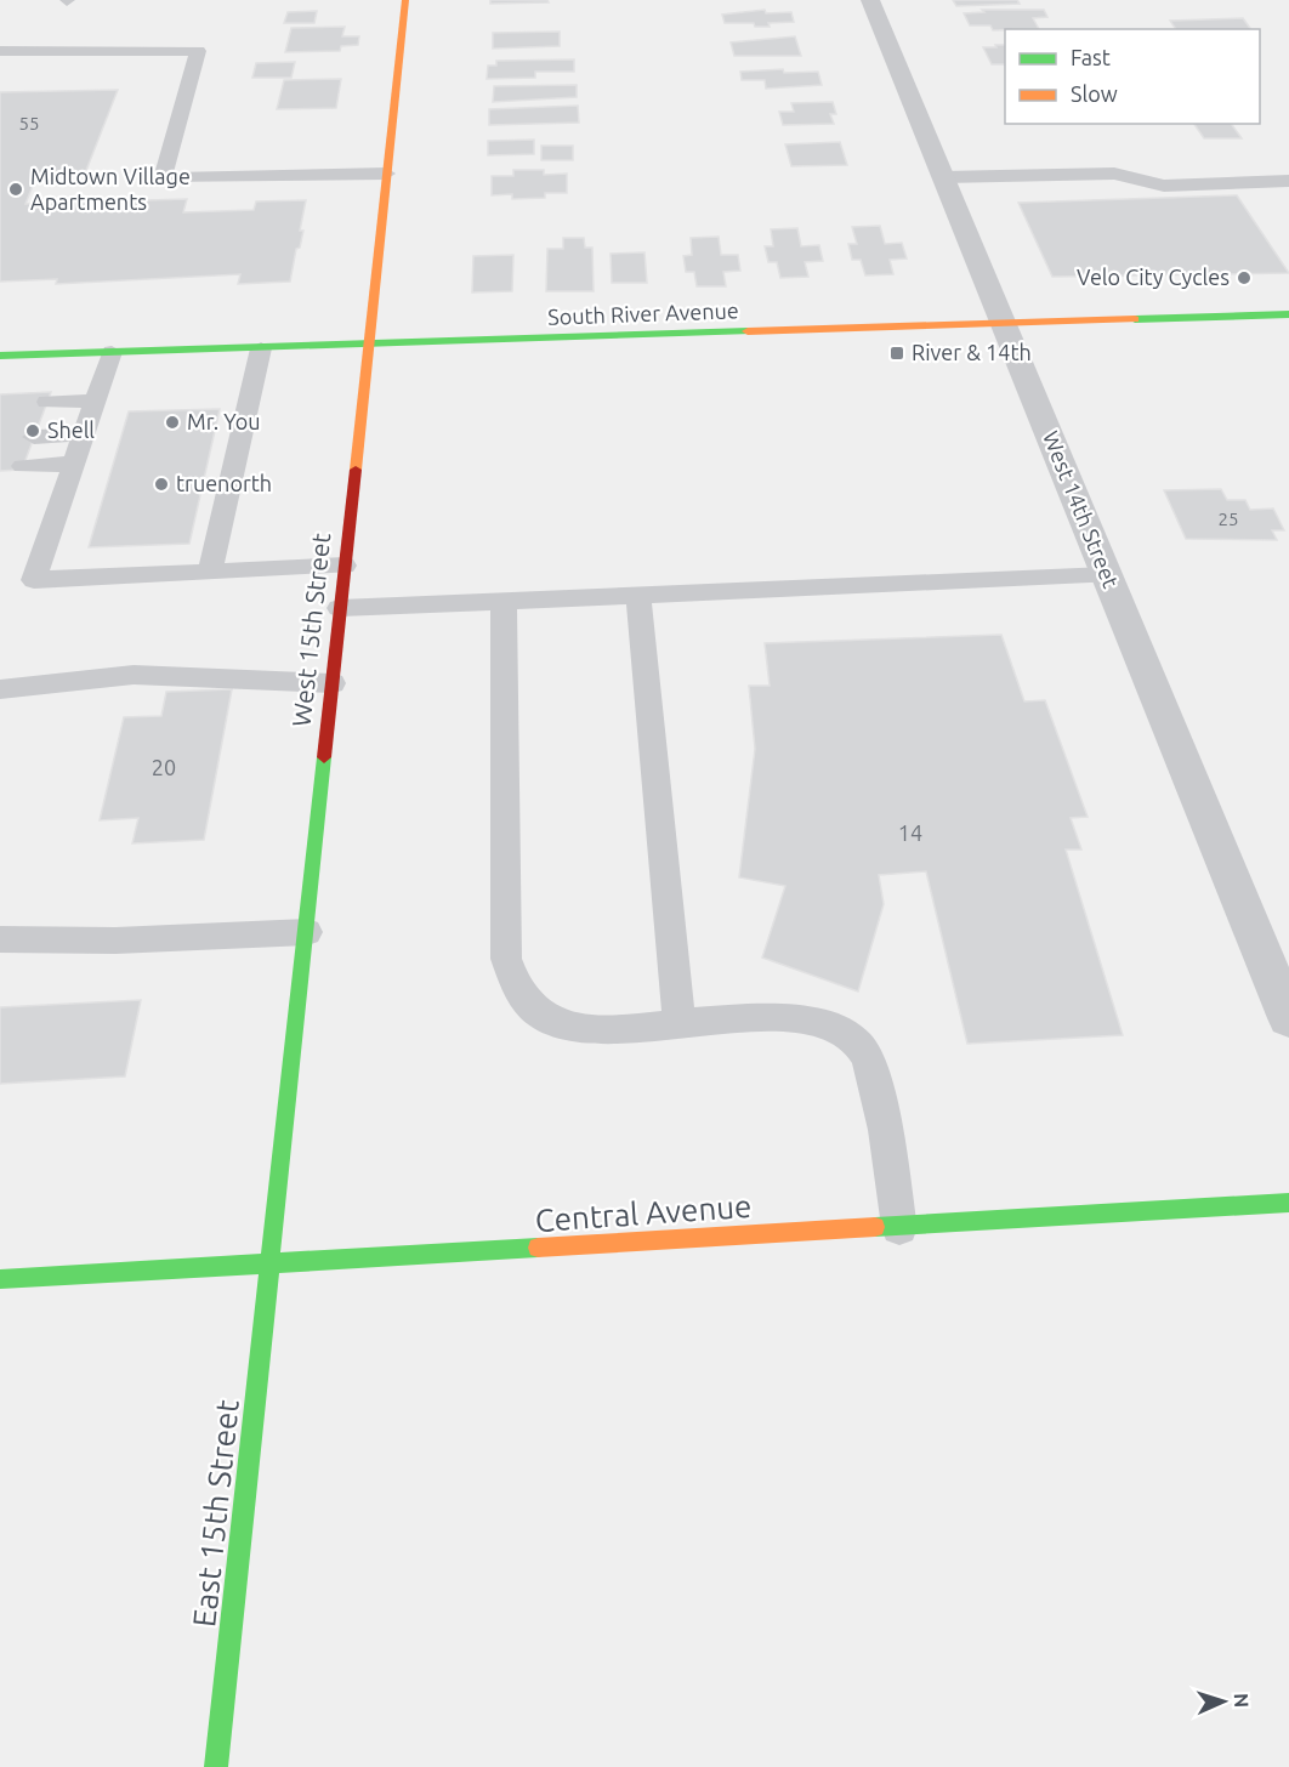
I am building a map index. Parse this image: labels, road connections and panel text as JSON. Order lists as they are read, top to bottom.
{
  "streets": {
    "street": [
      "South River Avenue",
      "West 14th Street",
      "West 15th Street",
      "Central Avenue",
      "East 15th Street"
    ]
  },
  "crossings": [
    ["South River Avenue", "West 14th Street"],
    ["South River Avenue", "West 15th Street"],
    ["West 15th Street", "Central Avenue"],
    ["West 15th Street", "East 15th Street"],
    ["Central Avenue", "East 15th Street"]
  ],
  "places": {
    "other": [
      "Midtown Village Apartments",
      "Velo City Cycles",
      "Mr. You",
      "Shell",
      "truenorth"
    ],
    "transit": ["River & 14th"]
  },
  "house_numbers": [
    "55",
    "25",
    "20",
    "14"
  ],
  "legend": ["Fast", "Slow"],
  "north": "right"
}
